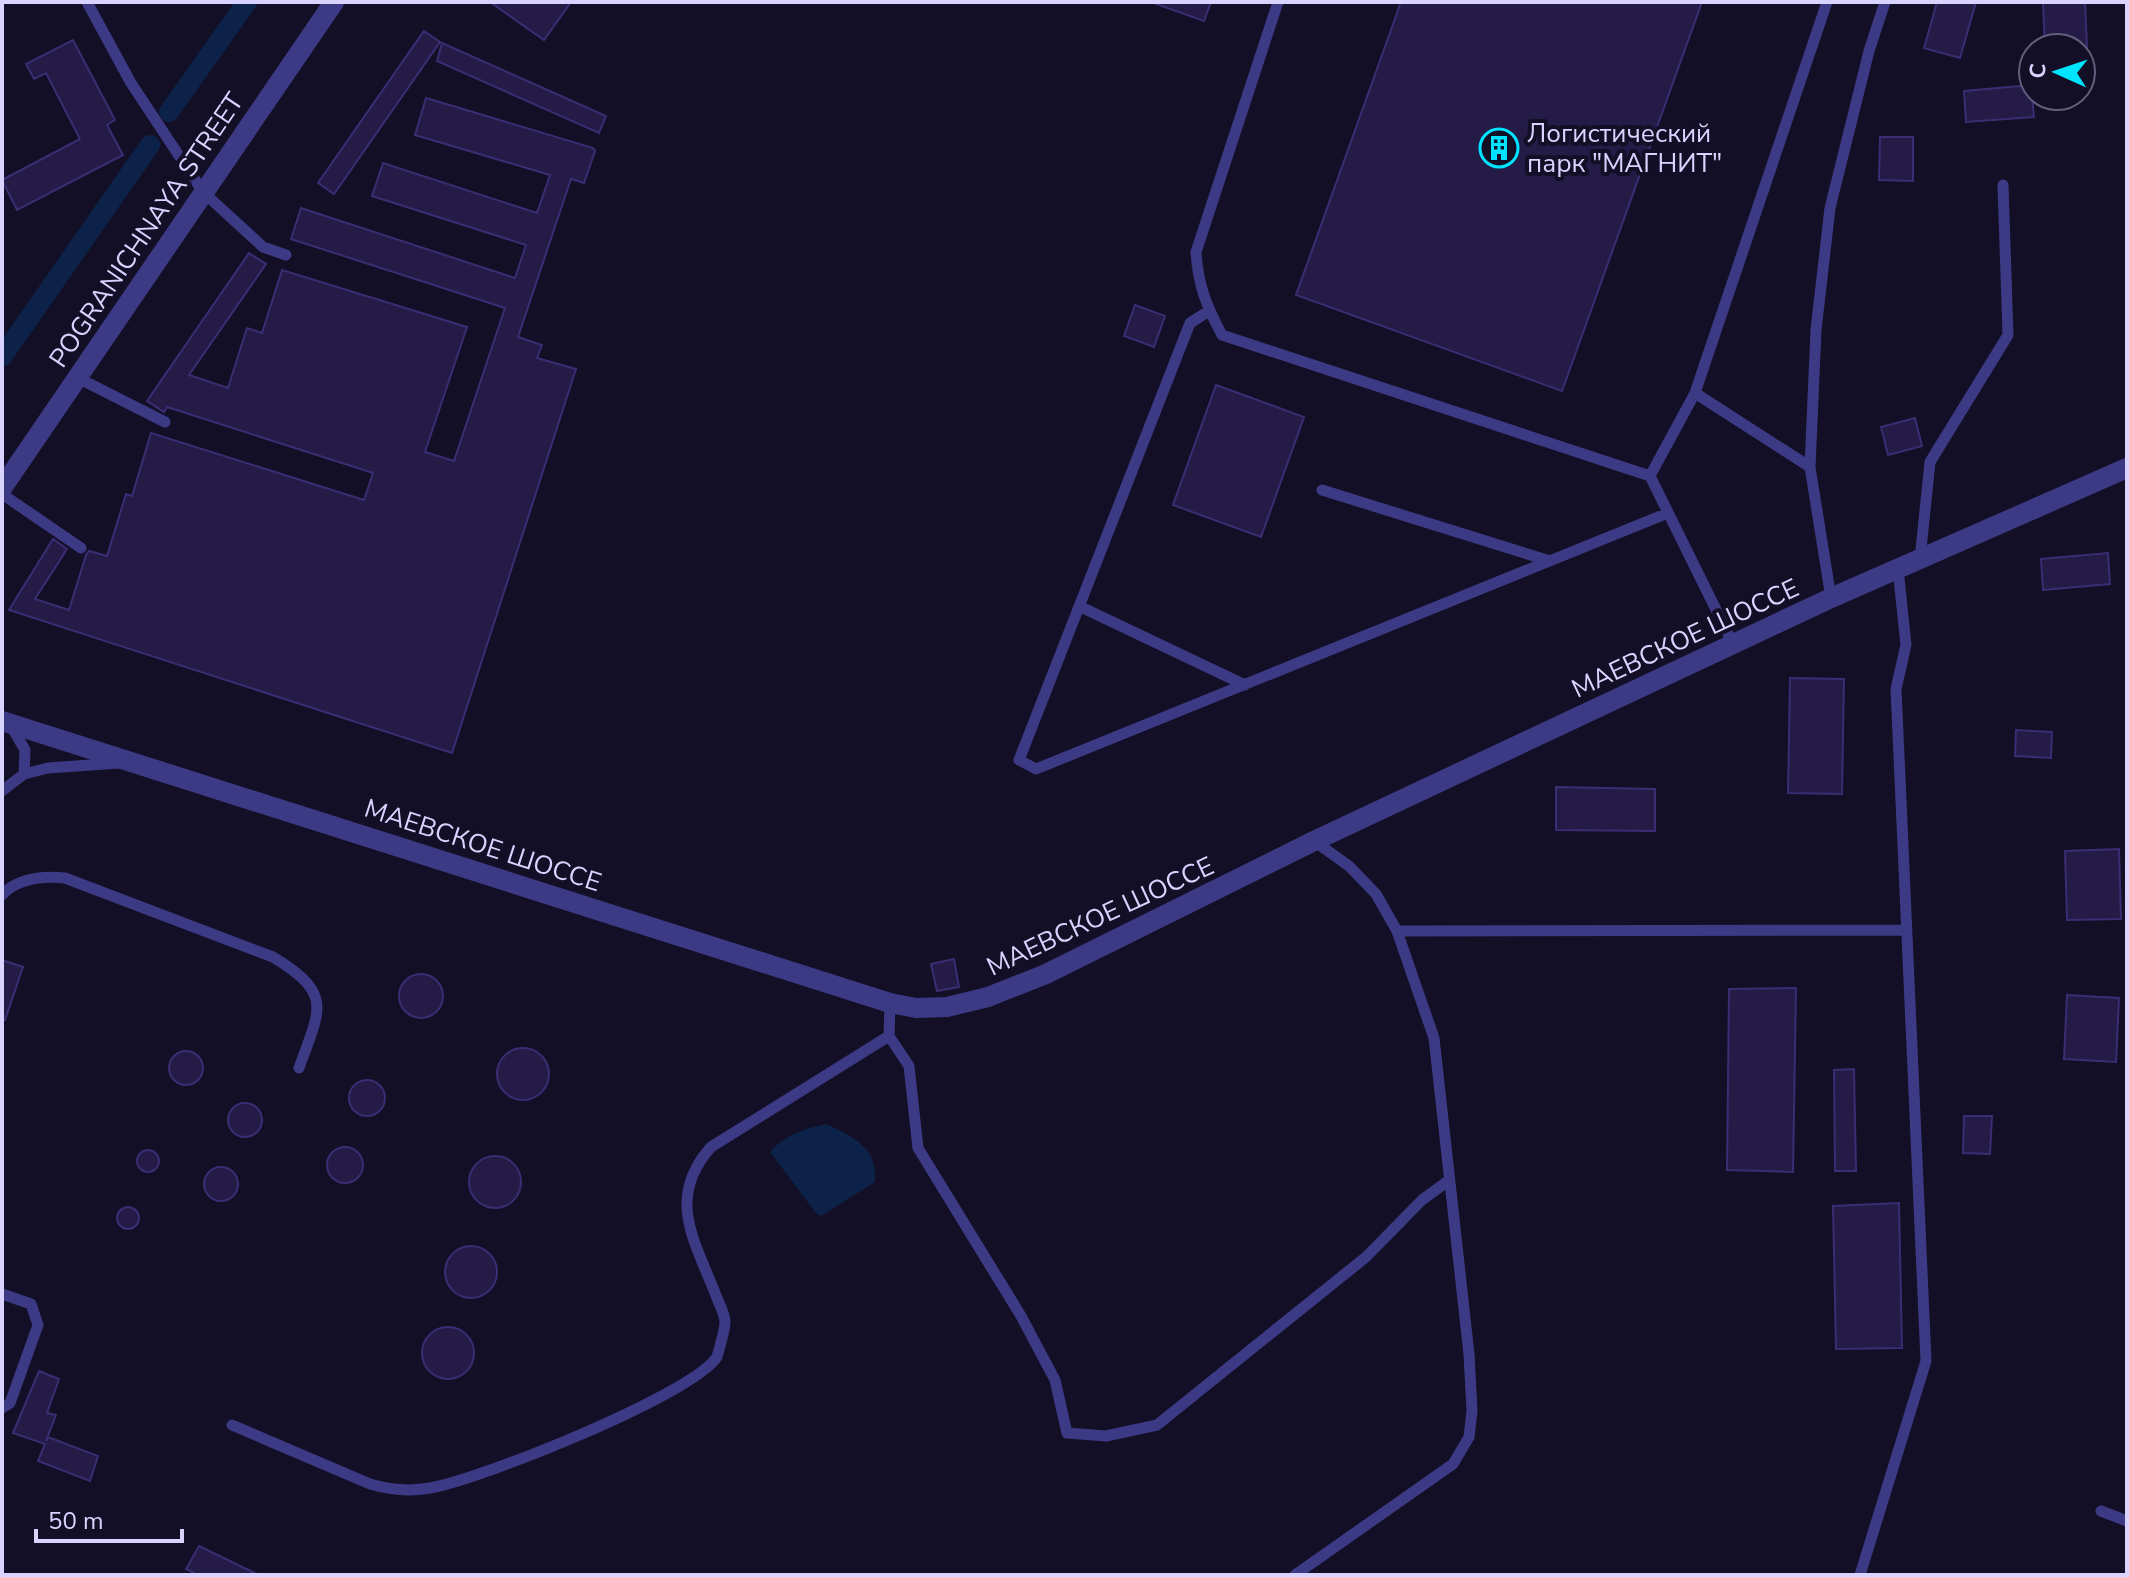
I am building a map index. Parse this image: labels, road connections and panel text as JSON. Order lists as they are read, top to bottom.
{
  "streets": {
    "street": ["POGRANICHNAYA STREET", "МАЕВСКОЕ ШОССЕ"]
  },
  "places": {
    "building": ["Логистический парк \"МАГНИТ\""]
  },
  "scale_bar": "50 m",
  "north": "left"
}
